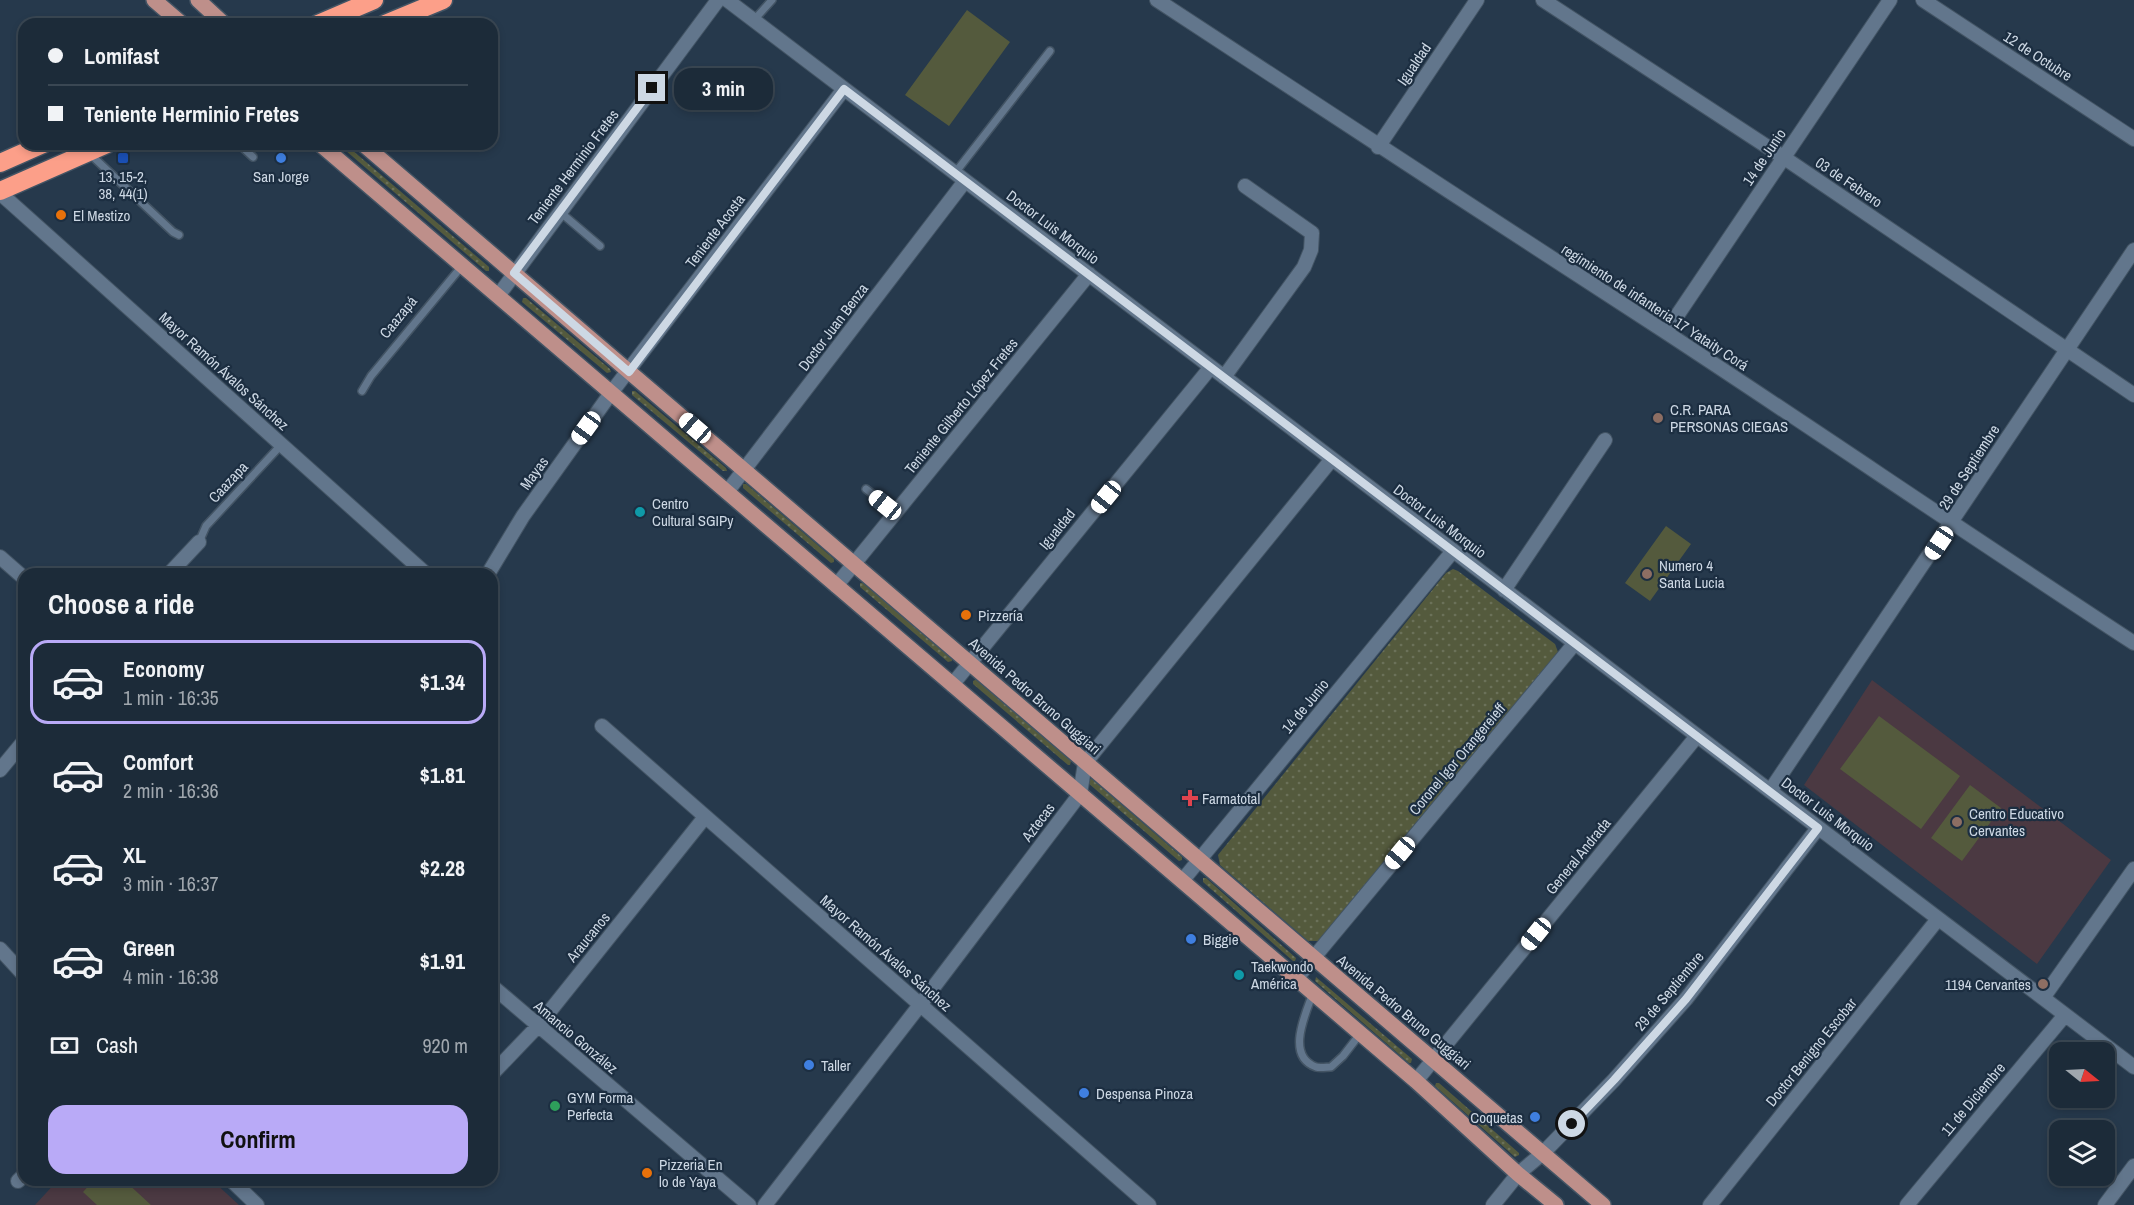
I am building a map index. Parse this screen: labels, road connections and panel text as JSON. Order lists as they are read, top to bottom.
{
  "streets": {
    "main road": ["Avenida Pedro Bruno Guggiari"],
    "street": [
      "12 de Octubre",
      "Igualdad",
      "14 de Junio",
      "Teniente Herminio Fretes",
      "03 de Febrero",
      "Doctor Luis Morquio",
      "Teniente Acosta",
      "regimiento de infanteria 17 Yataity Corá",
      "Doctor Juan Benza",
      "Mayor Ramón Ávalos Sánchez",
      "Teniente Gilberto López Fretes",
      "29 de Septiembre",
      "Mayas",
      "Coronel Igor Orangereieff",
      "Aztecas",
      "General Andrada",
      "Araucanos",
      "Amancio González",
      "Doctor Benigno Escobar",
      "11 de Diciembre"
    ],
    "lane": ["Caazapá", "Caazapa"]
  },
  "crossings": [
    ["Igualdad", "Doctor Luis Morquio"],
    ["Igualdad", "regimiento de infanteria 17 Yataity Corá"],
    ["Igualdad", "Avenida Pedro Bruno Guggiari"],
    ["14 de Junio", "03 de Febrero"],
    ["14 de Junio", "Doctor Luis Morquio"],
    ["14 de Junio", "regimiento de infanteria 17 Yataity Corá"],
    ["14 de Junio", "Avenida Pedro Bruno Guggiari"],
    ["Teniente Herminio Fretes", "Avenida Pedro Bruno Guggiari"],
    ["03 de Febrero", "29 de Septiembre"],
    ["Doctor Luis Morquio", "Teniente Acosta"],
    ["Doctor Luis Morquio", "Doctor Juan Benza"],
    ["Doctor Luis Morquio", "Teniente Gilberto López Fretes"],
    ["Doctor Luis Morquio", "29 de Septiembre"],
    ["Doctor Luis Morquio", "Coronel Igor Orangereieff"],
    ["Doctor Luis Morquio", "Aztecas"],
    ["Doctor Luis Morquio", "General Andrada"],
    ["Doctor Luis Morquio", "Doctor Benigno Escobar"],
    ["Doctor Luis Morquio", "11 de Diciembre"],
    ["Teniente Acosta", "Mayas"],
    ["Teniente Acosta", "Avenida Pedro Bruno Guggiari"],
    ["regimiento de infanteria 17 Yataity Corá", "29 de Septiembre"],
    ["Doctor Juan Benza", "Avenida Pedro Bruno Guggiari"],
    ["Mayor Ramón Ávalos Sánchez", "Caazapa"],
    ["Mayor Ramón Ávalos Sánchez", "Aztecas"],
    ["Mayor Ramón Ávalos Sánchez", "Araucanos"],
    ["Teniente Gilberto López Fretes", "Avenida Pedro Bruno Guggiari"],
    ["29 de Septiembre", "Avenida Pedro Bruno Guggiari"],
    ["Avenida Pedro Bruno Guggiari", "Coronel Igor Orangereieff"],
    ["Avenida Pedro Bruno Guggiari", "Aztecas"],
    ["Avenida Pedro Bruno Guggiari", "General Andrada"],
    ["Araucanos", "Amancio González"]
  ],
  "places": {
    "transit": ["13, 15-2, 38, 44(1)"],
    "other": [
      "San Jorge",
      "El Mestizo",
      "C.R. PARA PERSONAS CIEGAS",
      "Centro Cultural SGIPy",
      "Numero 4 Santa Lucia",
      "Pizzería",
      "Centro Educativo Cervantes",
      "Biggie",
      "Taekwondo América",
      "1194 Cervantes",
      "Taller",
      "Despensa Pinoza",
      "GYM Forma Perfecta",
      "Coquetas",
      "Pizzeria En lo de Yaya"
    ],
    "health": ["Farmatotal"]
  },
  "north": "right",
  "page": {
    "banner": ["Lomifast", "Teniente Herminio Fretes"],
    "bubble": "3 min",
    "heading": "Choose a ride",
    "list": [
      {
        "name": "Economy",
        "note": "1 min · 16:35",
        "value": "$1.34"
      },
      {
        "name": "Comfort",
        "note": "2 min · 16:36",
        "value": "$1.81"
      },
      {
        "name": "XL",
        "note": "3 min · 16:37",
        "value": "$2.28"
      },
      {
        "name": "Green",
        "note": "4 min · 16:38",
        "value": "$1.91"
      }
    ],
    "pay": ["Cash", "920 m"],
    "buttons": "Confirm"
  }
}
